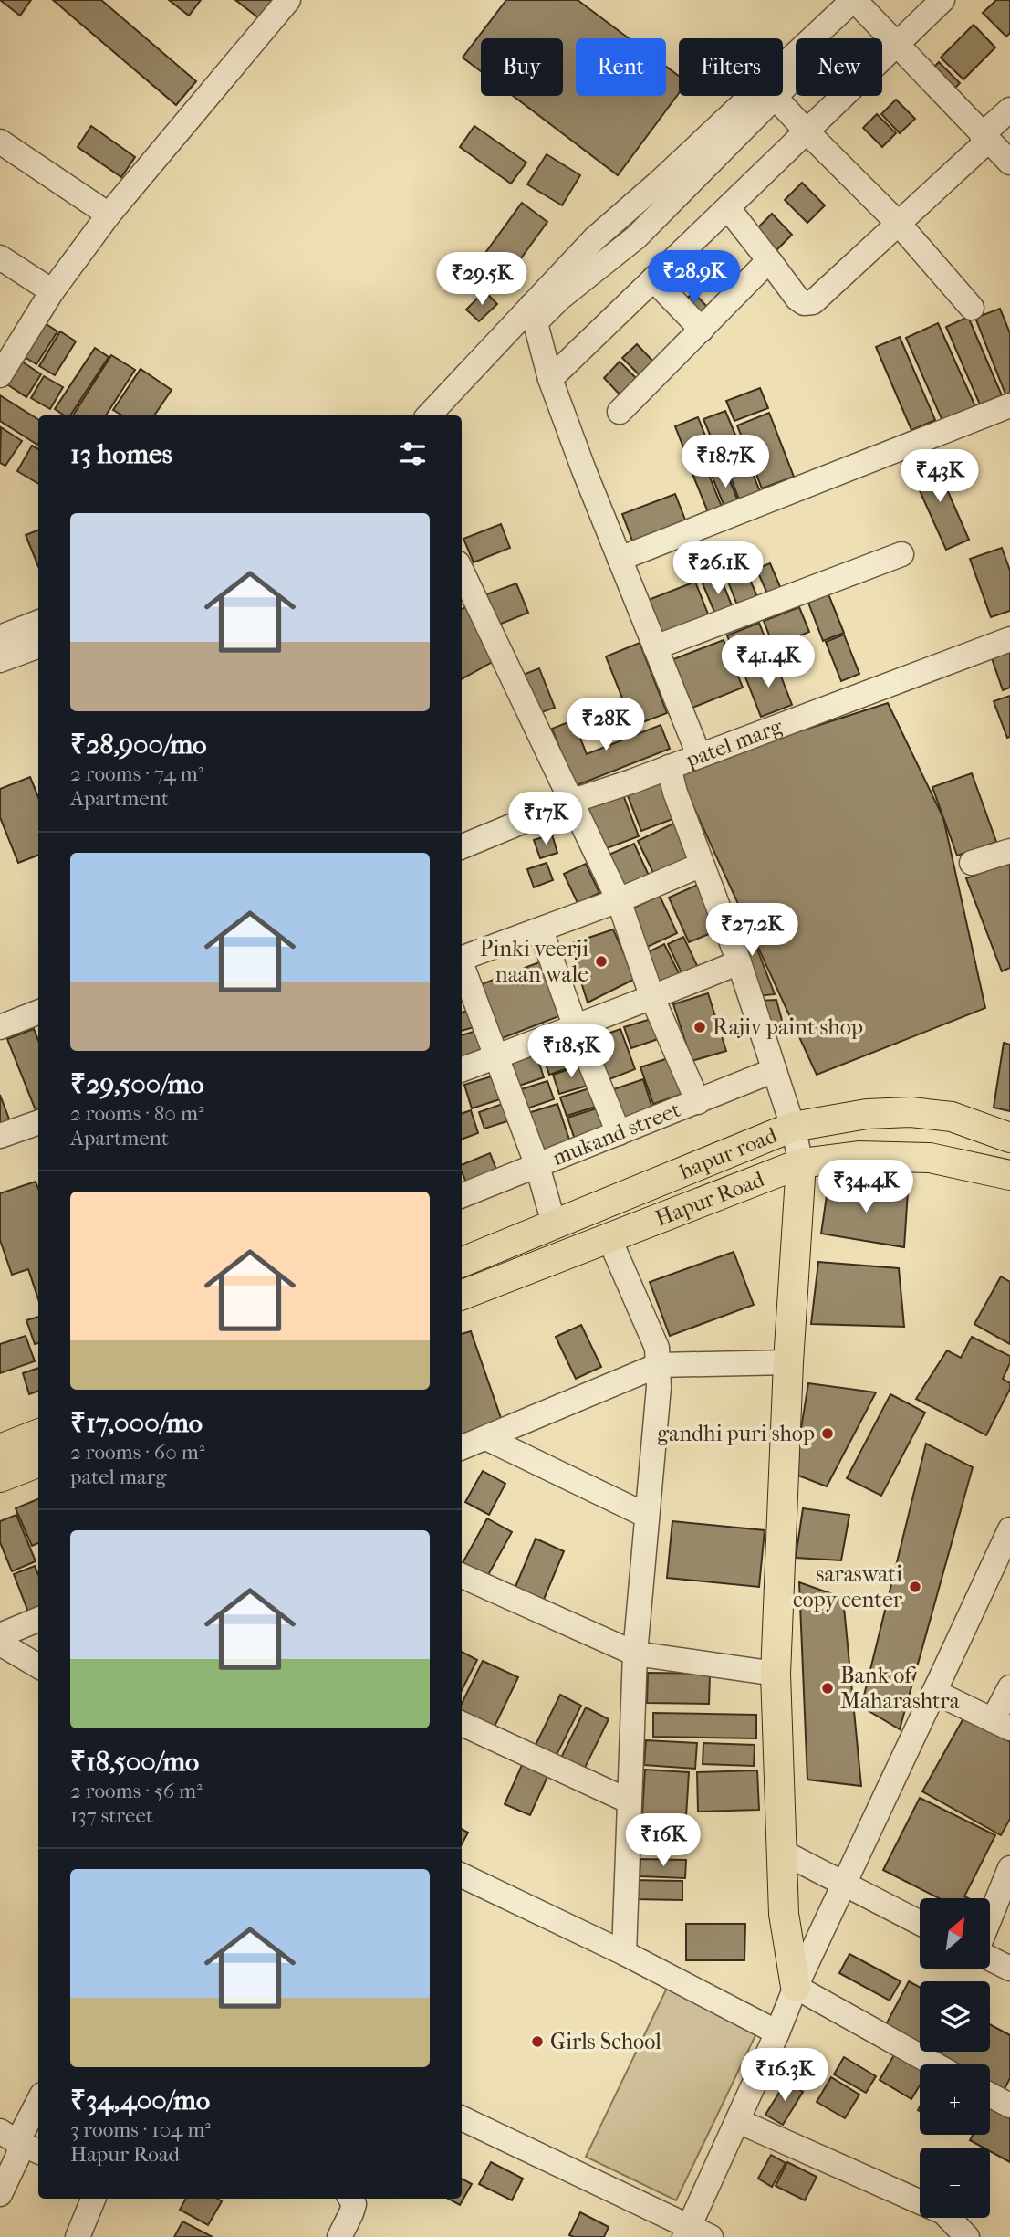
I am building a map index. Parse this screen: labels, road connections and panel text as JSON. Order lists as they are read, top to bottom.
{
  "streets": {
    "main road": ["hapur road", "Hapur Road"],
    "street": ["patel marg", "mukand street"]
  },
  "places": [
    "Pinki veerji naan wale",
    "Rajiv paint shop",
    "gandhi puri shop",
    "saraswati copy center",
    "Bank of Maharashtra",
    "Girls School"
  ],
  "north": "top right",
  "page": {
    "chip": [
      "Buy",
      "Rent",
      "Filters",
      "New"
    ],
    "price": [
      "₹28.9K",
      "₹29.5K",
      "₹18.7K",
      "₹43K",
      "₹26.1K",
      "₹41.4K",
      "₹28K",
      "₹17K",
      "₹27.2K",
      "₹18.5K",
      "₹34.4K",
      "₹16K",
      "₹16.3K"
    ],
    "heading": "13 homes",
    "list": [
      {
        "name": "₹28,900/mo",
        "note": "2 rooms · 74 m² · Apartment"
      },
      {
        "name": "₹29,500/mo",
        "note": "2 rooms · 80 m² · Apartment"
      },
      {
        "name": "₹17,000/mo",
        "note": "2 rooms · 60 m² · patel marg"
      },
      {
        "name": "₹18,500/mo",
        "note": "2 rooms · 56 m² · 137 street"
      },
      {
        "name": "₹34,400/mo",
        "note": "3 rooms · 104 m² · Hapur Road"
      }
    ],
    "map_buttons": ["+", "−"]
  }
}
